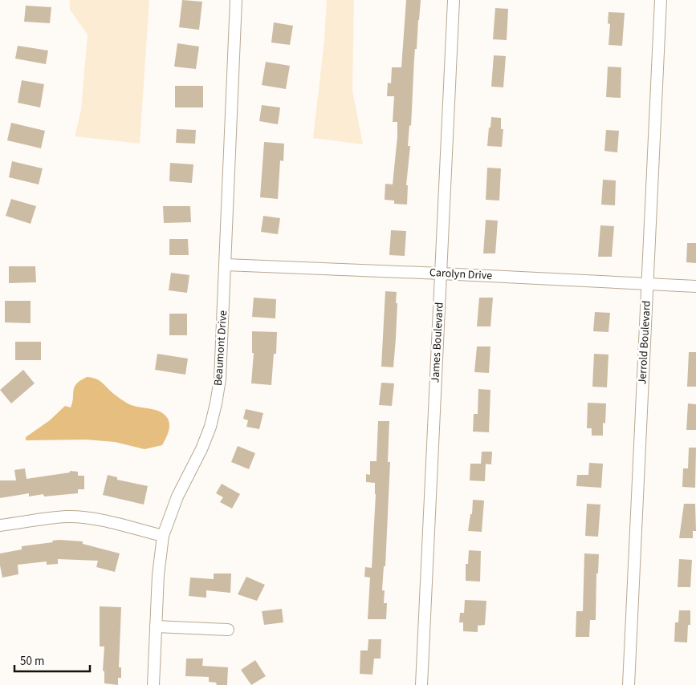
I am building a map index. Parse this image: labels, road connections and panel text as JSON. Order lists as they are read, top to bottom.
{
  "streets": {
    "street": [
      "Carolyn Drive",
      "James Boulevard",
      "Jerrold Boulevard",
      "Beaumont Drive"
    ]
  },
  "crossings": [
    ["Carolyn Drive", "James Boulevard"],
    ["Carolyn Drive", "Jerrold Boulevard"],
    ["Carolyn Drive", "Beaumont Drive"]
  ],
  "scale_bar": "50 m"
}
